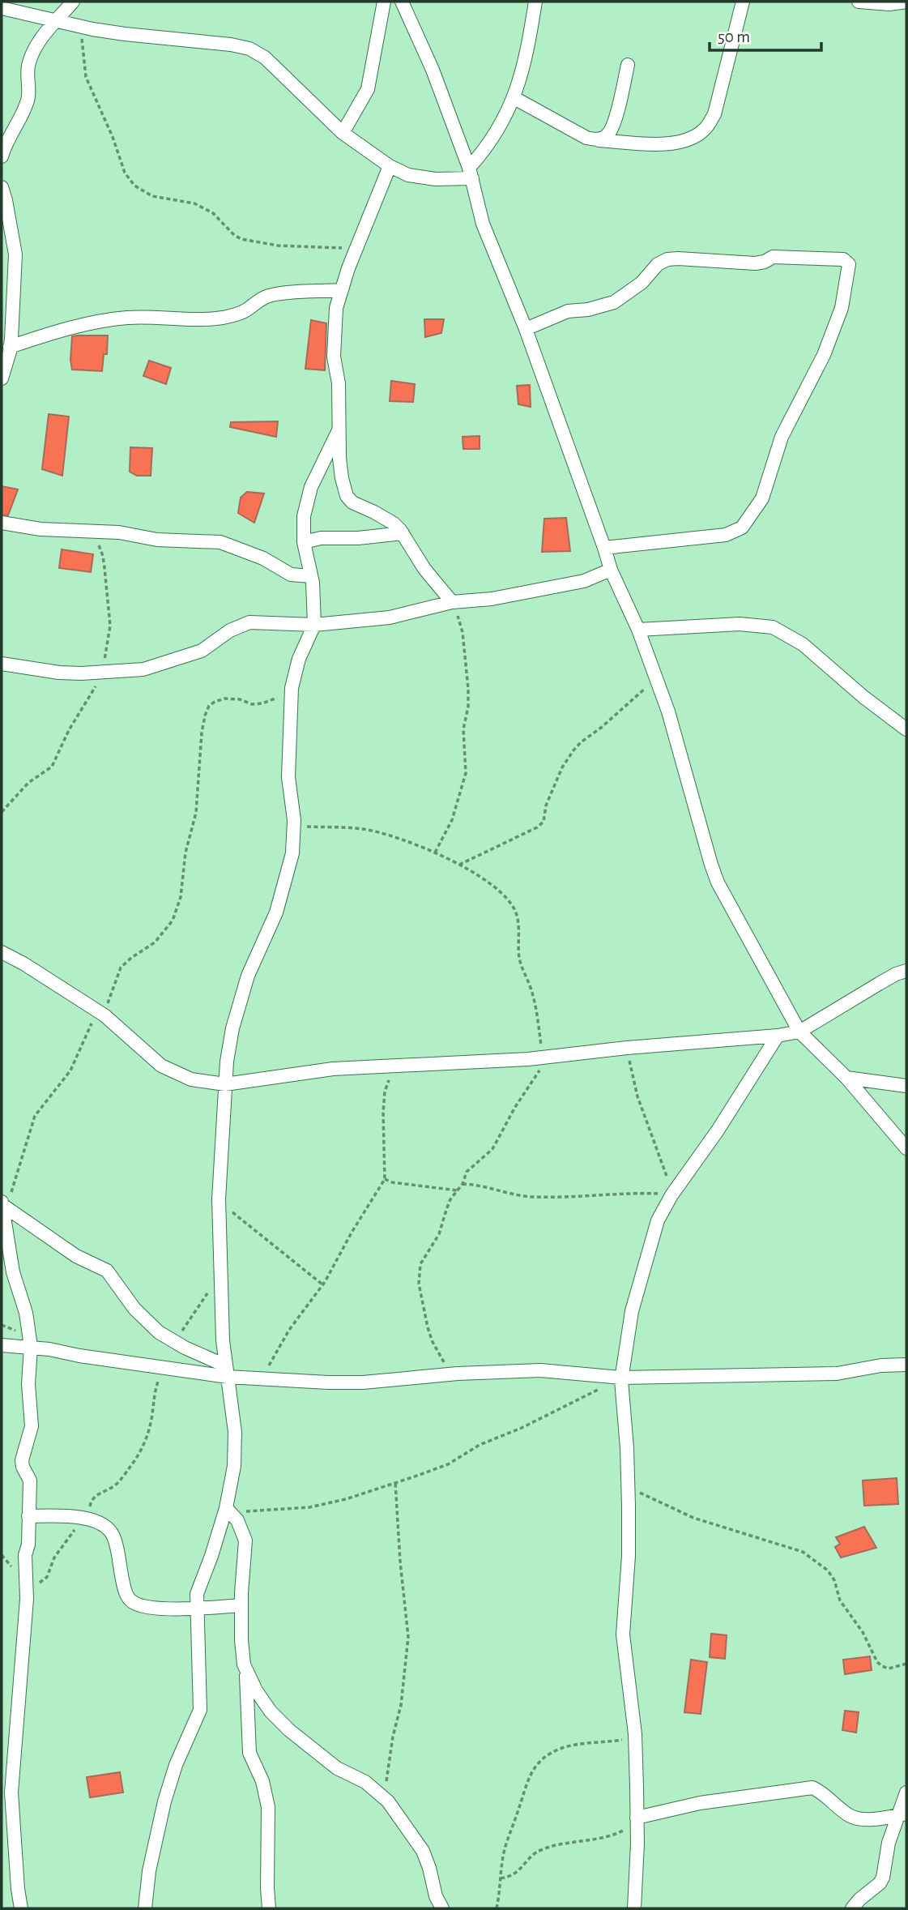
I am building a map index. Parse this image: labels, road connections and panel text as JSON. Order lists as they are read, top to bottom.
{
  "scale_bar": "50 m"
}
